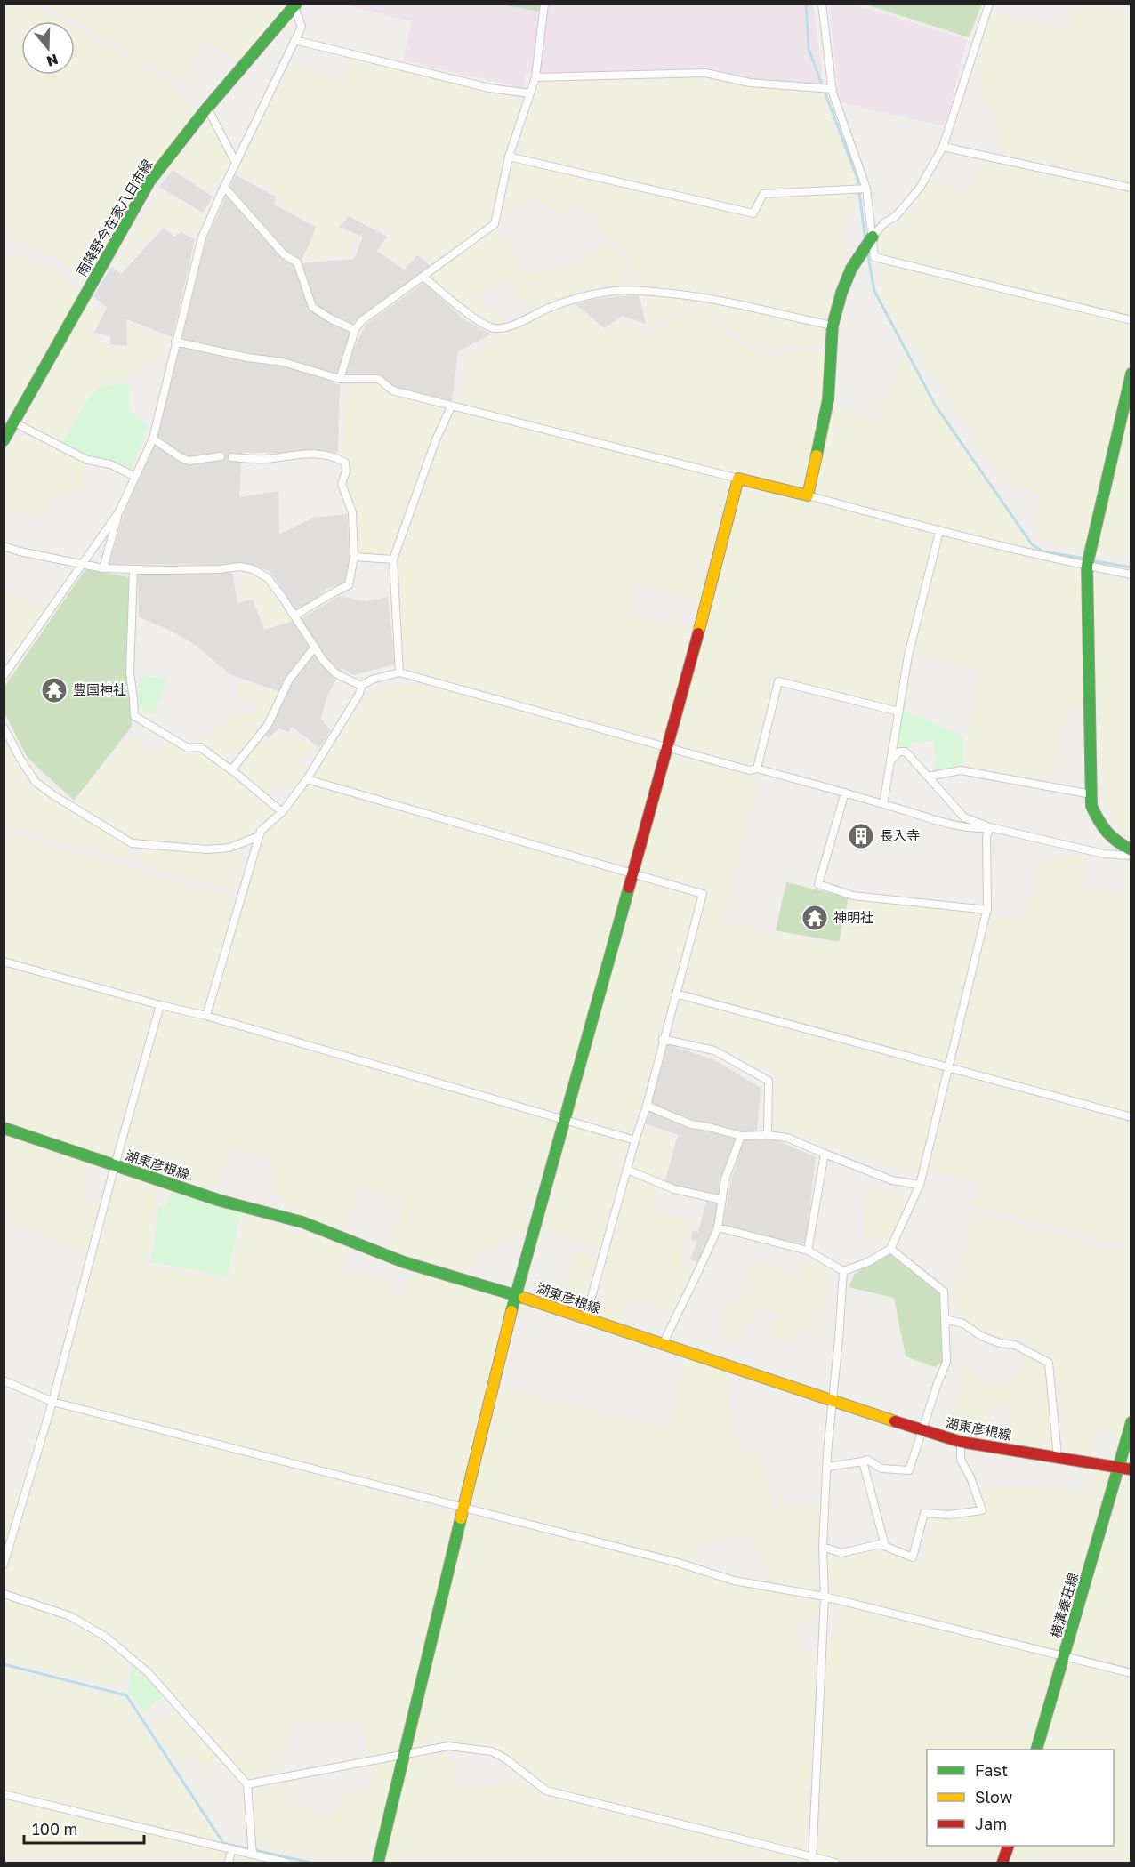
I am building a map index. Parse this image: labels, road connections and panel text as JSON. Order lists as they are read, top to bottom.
{
  "streets": {
    "street": ["雨降野今在家八日市線", "湖東彦根線", "横溝秦荘線"]
  },
  "crossings": [
    ["湖東彦根線", "横溝秦荘線"]
  ],
  "places": {
    "temple": ["豊国神社", "神明社"],
    "building": ["長入寺"]
  },
  "legend": ["Fast", "Slow", "Jam"],
  "scale_bar": "100 m",
  "north": "bottom"
}
